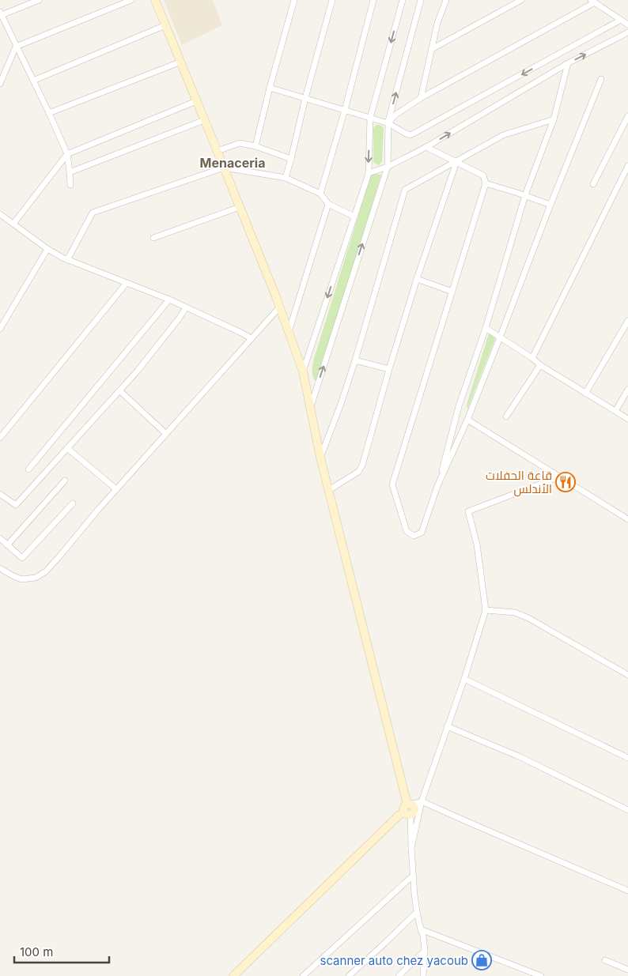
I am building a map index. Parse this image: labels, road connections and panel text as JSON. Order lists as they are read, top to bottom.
{
  "districts": ["Menaceria"],
  "places": {
    "restaurant": ["قاعة الحفلات الأندلس"],
    "shop": ["scanner auto chez yacoub"]
  },
  "scale_bar": "100 m"
}
